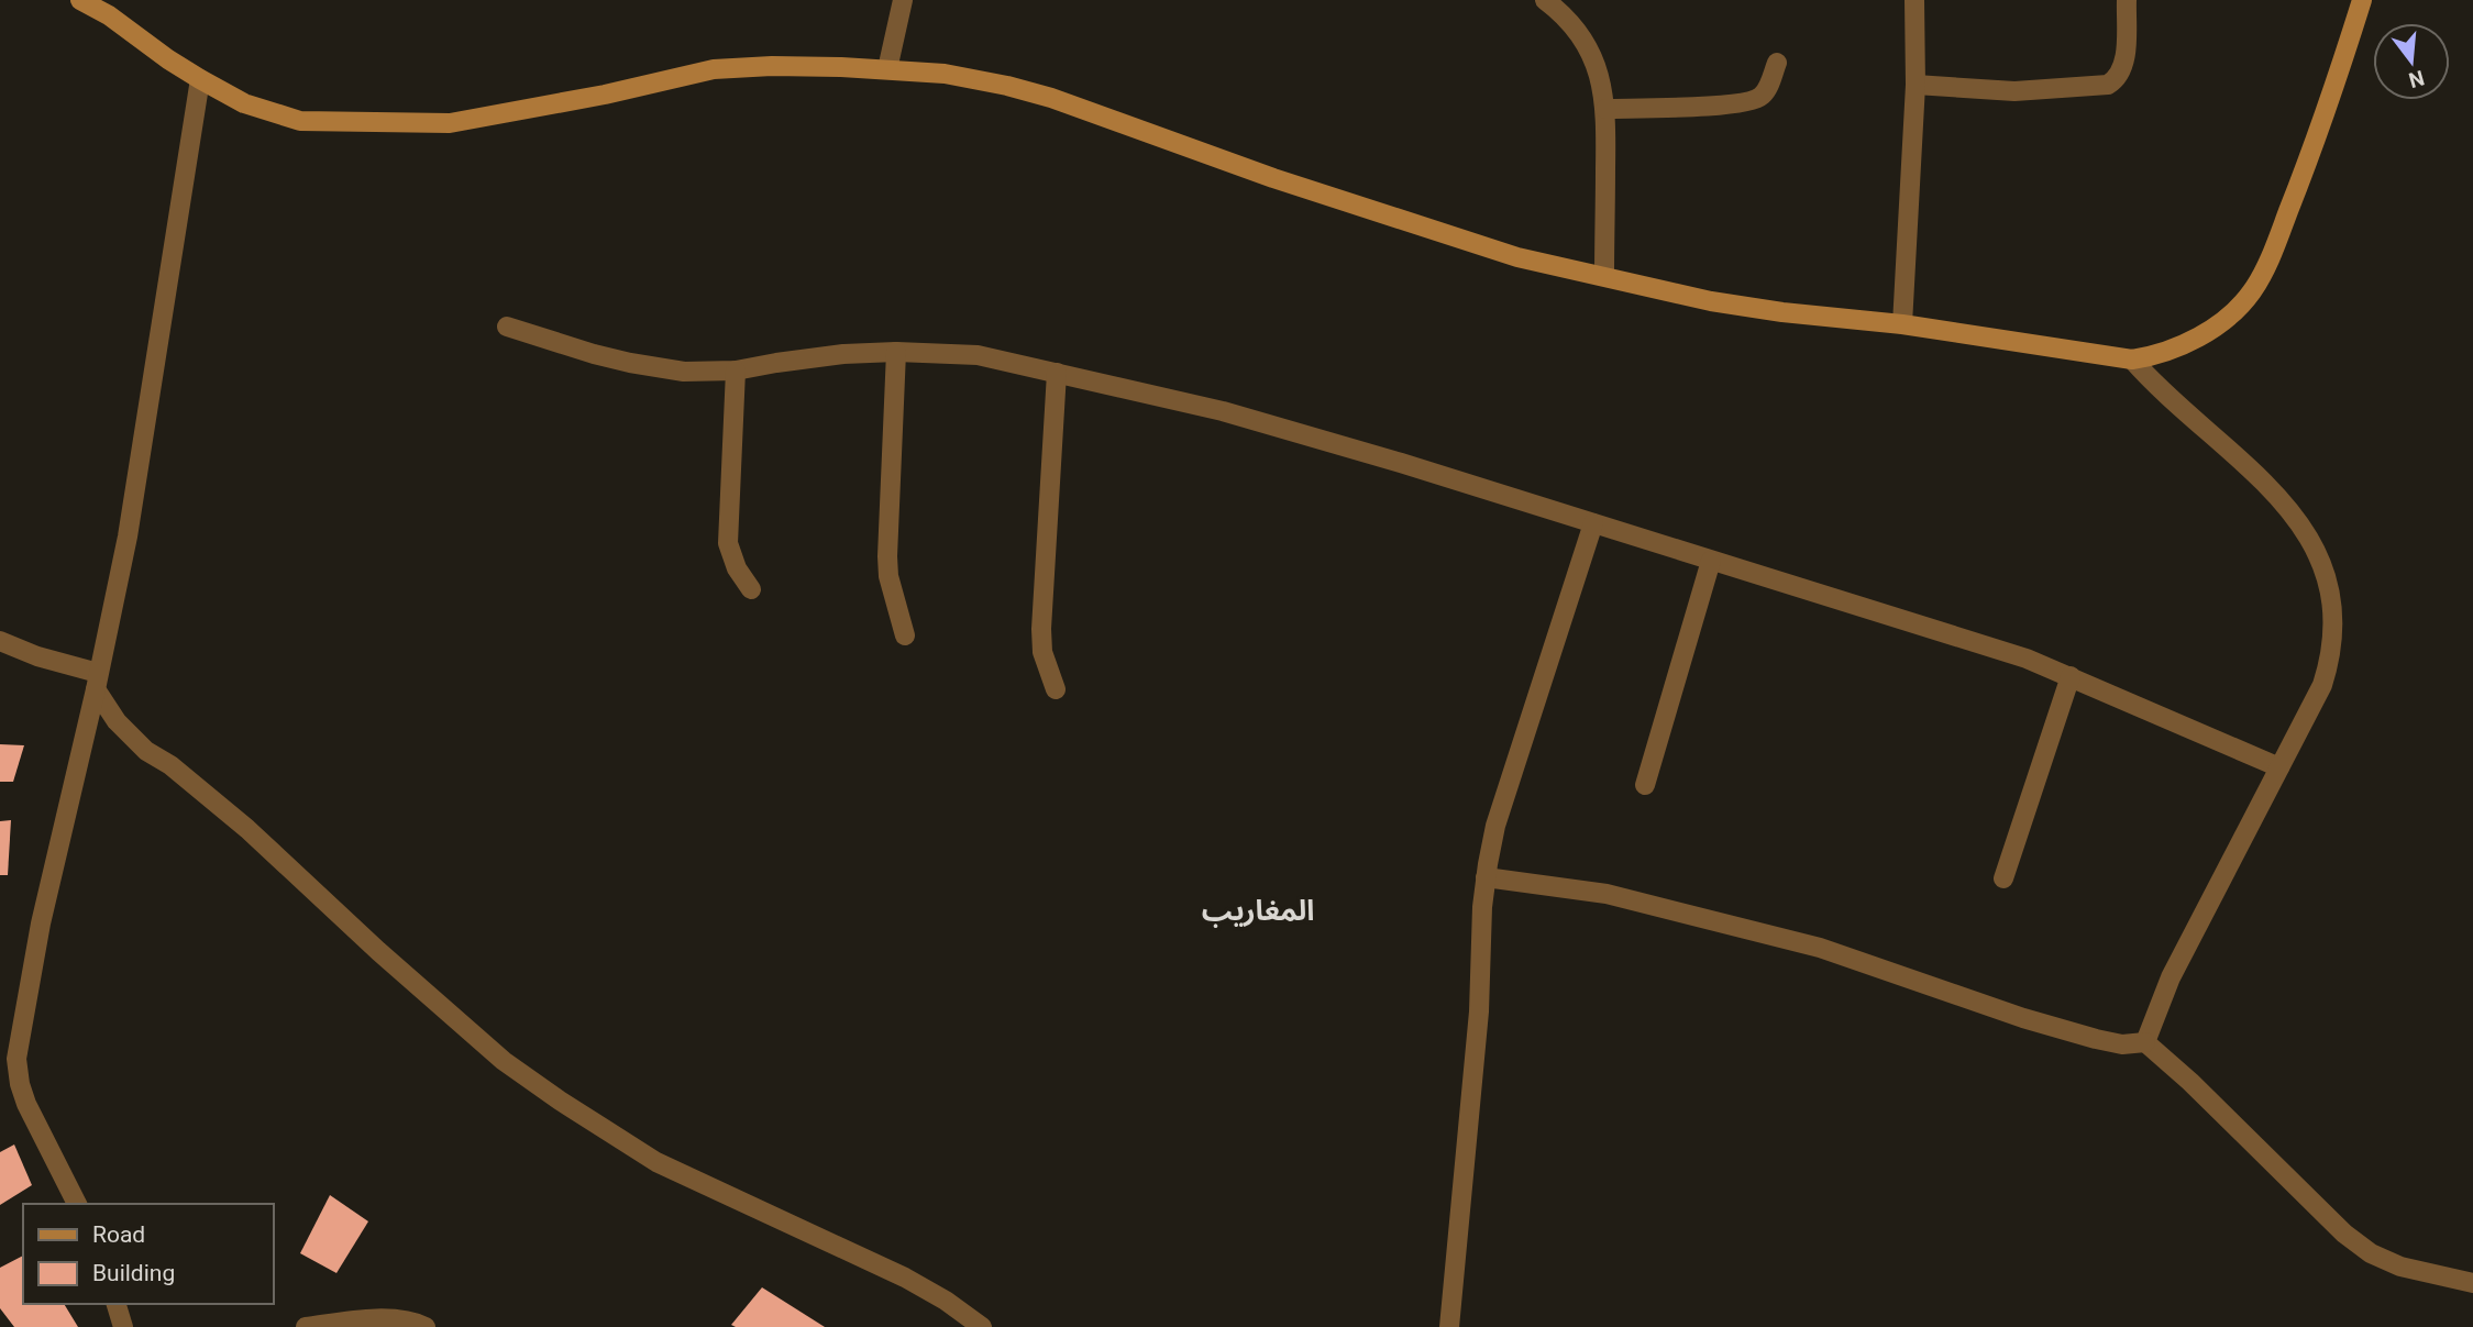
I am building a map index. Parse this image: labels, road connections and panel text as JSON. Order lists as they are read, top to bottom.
{
  "districts": ["المغاريب"],
  "legend": ["Road", "Building"],
  "north": "bottom"
}
